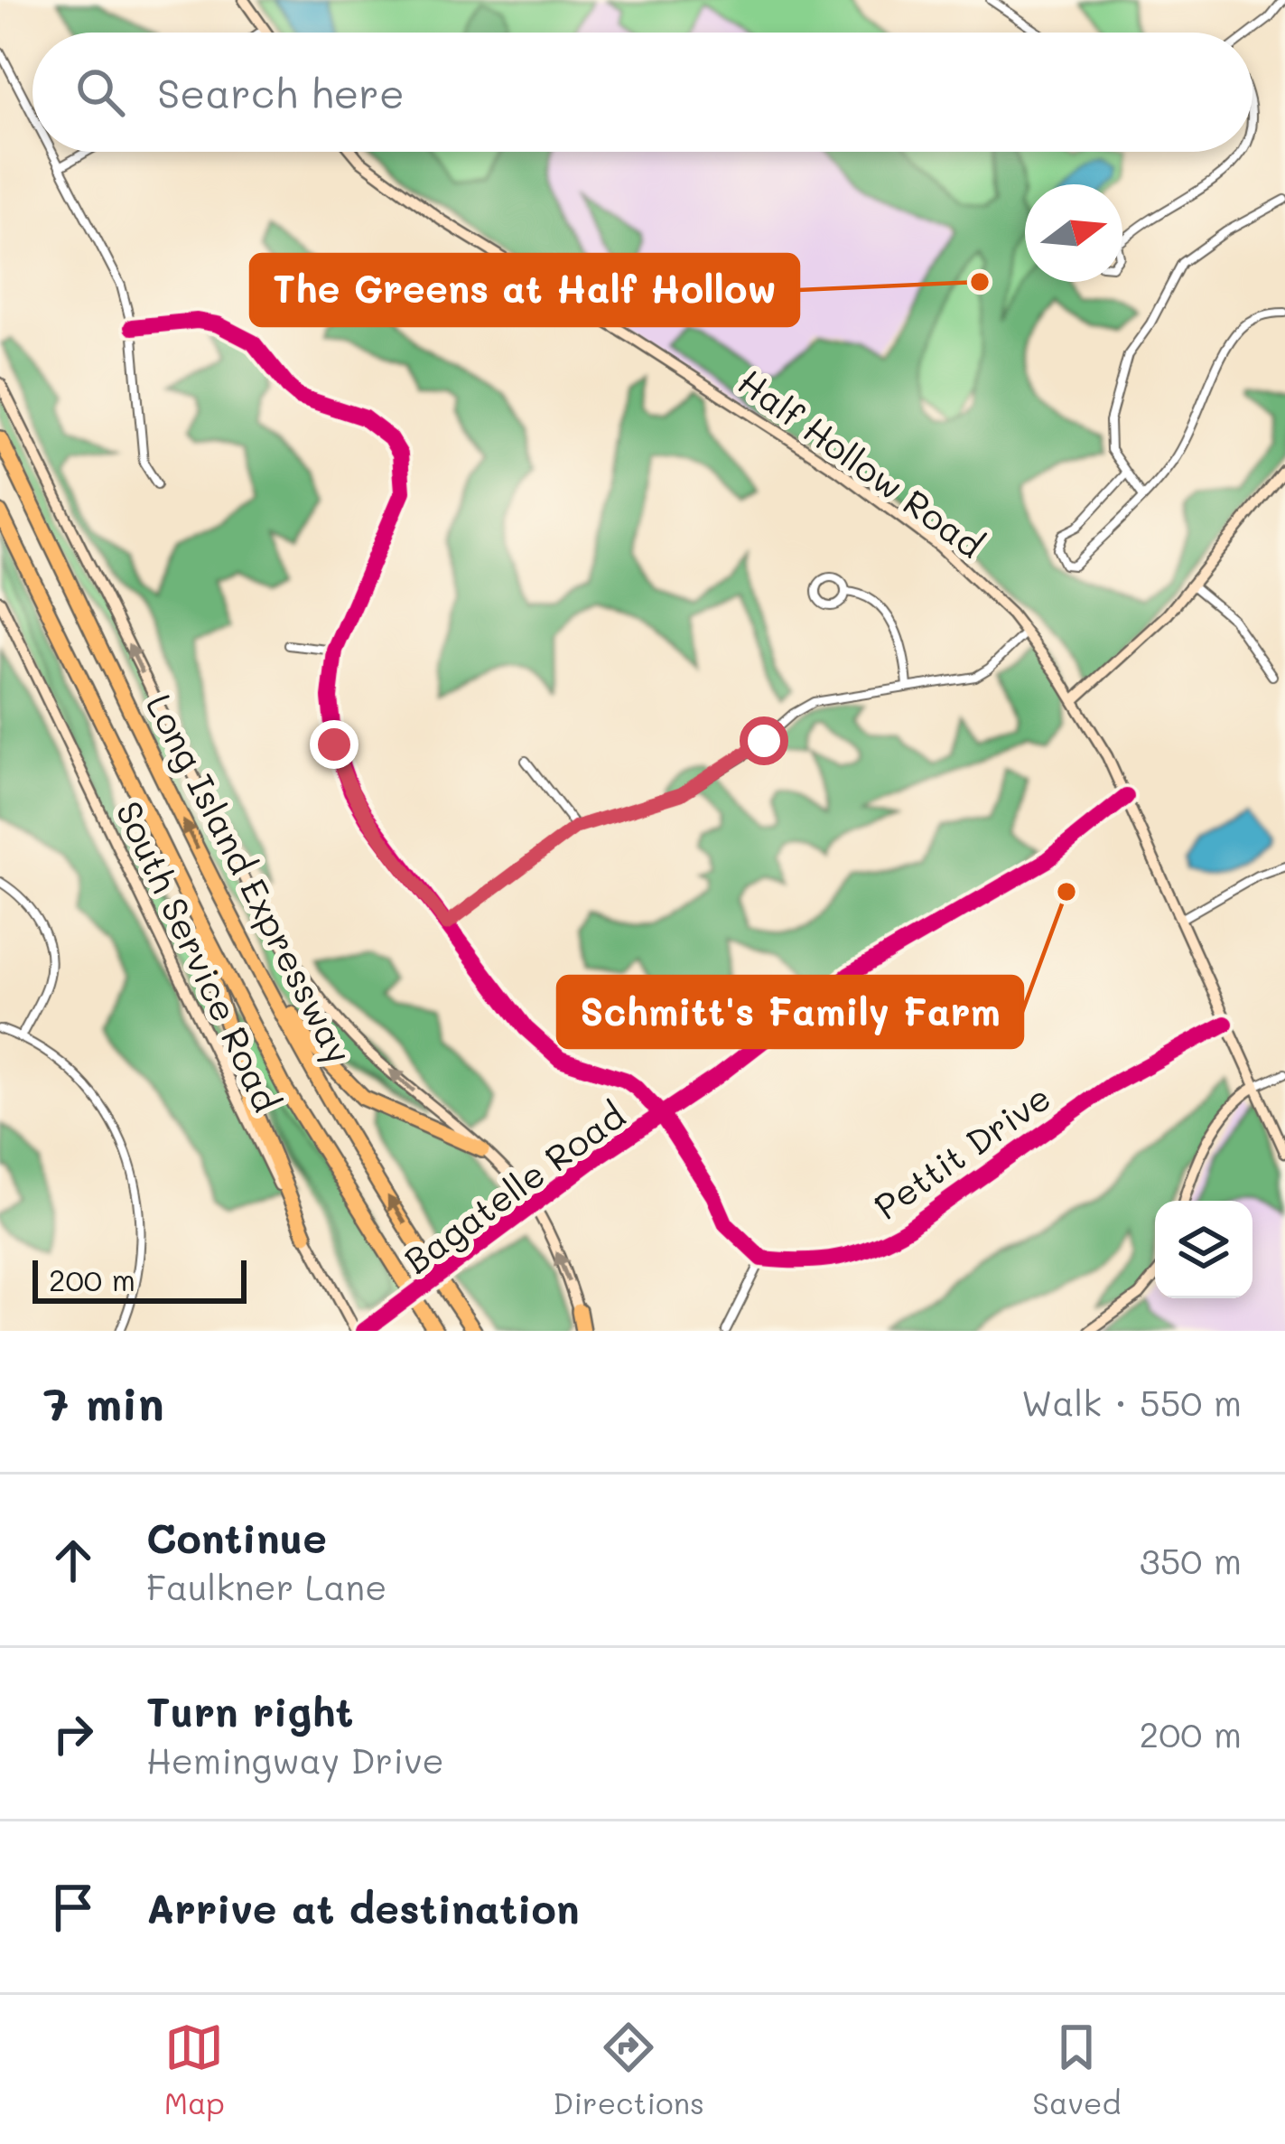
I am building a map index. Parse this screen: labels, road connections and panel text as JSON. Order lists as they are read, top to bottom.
{
  "streets": {
    "highway": ["Long Island Expressway"],
    "main road": ["Half Hollow Road", "South Service Road", "Bagatelle Road"],
    "street": ["Pettit Drive"]
  },
  "crossings": [
    ["Half Hollow Road", "Pettit Drive"],
    ["Half Hollow Road", "Bagatelle Road"],
    ["South Service Road", "Bagatelle Road"]
  ],
  "places": ["The Greens at Half Hollow", "Schmitt's Family Farm"],
  "scale_bar": "200 m",
  "north": "right",
  "page": {
    "search": "Search here",
    "scale": "200 m",
    "heading": ["7 min", "Walk · 550 m"],
    "list": [
      ["Continue", "Faulkner Lane", "350 m"],
      ["Turn right", "Hemingway Drive", "200 m"],
      "Arrive at destination"
    ],
    "nav": ["Map", "Directions", "Saved"]
  }
}
